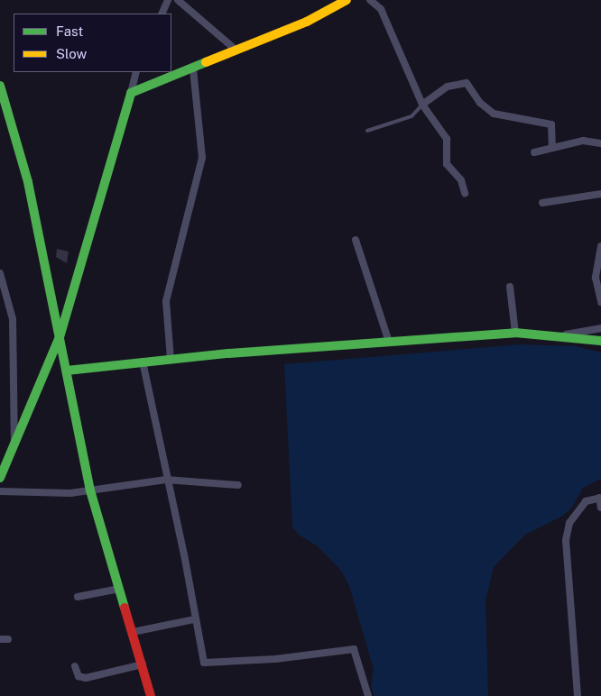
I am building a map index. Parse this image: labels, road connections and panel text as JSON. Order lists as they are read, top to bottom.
{
  "legend": ["Fast", "Slow"]
}
